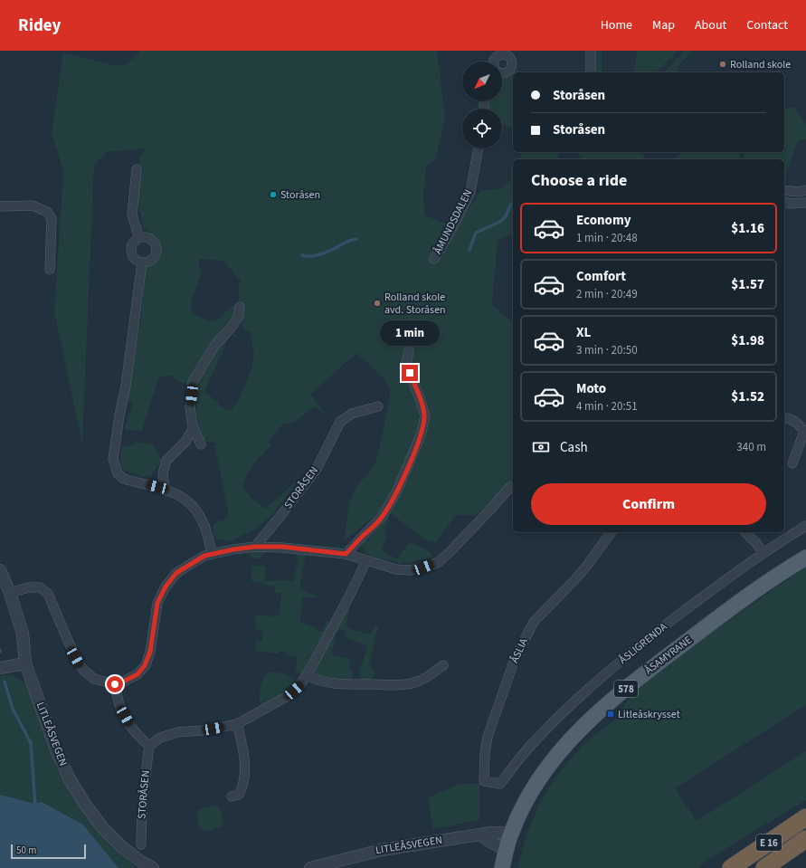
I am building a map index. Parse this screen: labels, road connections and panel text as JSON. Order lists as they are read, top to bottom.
{
  "streets": {
    "highway": ["E 16"],
    "main road": ["ÅSAMYRANE", "578"],
    "street": [
      "ÅMUNDSDALEN",
      "STORÅSEN",
      "ÅSLIGRENDA",
      "ÅSLIA",
      "LITLEÅSVEGEN"
    ]
  },
  "crossings": [
    ["ÅSLIGRENDA", "ÅSLIA"],
    ["ÅSAMYRANE", "LITLEÅSVEGEN"]
  ],
  "places": {
    "other": ["Rolland skole", "Storåsen", "Rolland skole avd. Storåsen"],
    "transit": ["Litleåskrysset"]
  },
  "scale_bar": "50 m",
  "north": "bottom left",
  "page": {
    "header": "Ridey",
    "nav": [
      "Home",
      "Map",
      "About",
      "Contact"
    ],
    "banner": ["Storåsen", "Storåsen"],
    "heading": "Choose a ride",
    "list": [
      {
        "name": "Economy",
        "note": "1 min · 20:48",
        "value": "$1.16"
      },
      {
        "name": "Comfort",
        "note": "2 min · 20:49",
        "value": "$1.57"
      },
      {
        "name": "XL",
        "note": "3 min · 20:50",
        "value": "$1.98"
      },
      {
        "name": "Moto",
        "note": "4 min · 20:51",
        "value": "$1.52"
      }
    ],
    "bubble": "1 min",
    "pay": ["Cash", "340 m"],
    "buttons": "Confirm",
    "scale": "50 m"
  }
}
